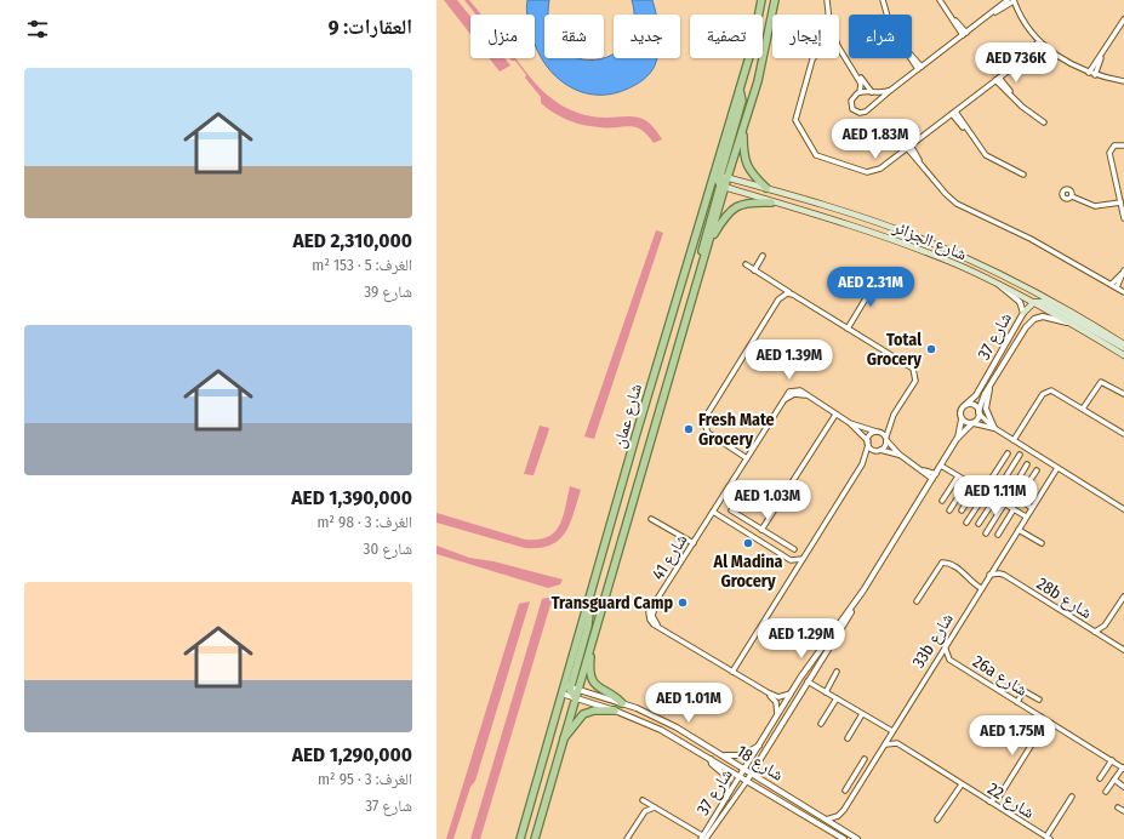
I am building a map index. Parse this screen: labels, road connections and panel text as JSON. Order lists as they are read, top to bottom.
{
  "streets": {
    "main road": ["شارع الجزائر", "شارع عمان"],
    "street": [
      "شارع 37",
      "شارع 41",
      "28b شارع",
      "33b شارع",
      "26a شارع",
      "شارع 18",
      "شارع 22"
    ]
  },
  "crossings": [
    ["شارع الجزائر", "شارع 37"],
    ["شارع الجزائر", "شارع عمان"],
    ["شارع 37", "شارع 18"],
    ["شارع عمان", "شارع 18"],
    ["28b شارع", "33b شارع"],
    ["33b شارع", "26a شارع"],
    ["33b شارع", "شارع 18"],
    ["33b شارع", "شارع 22"]
  ],
  "places": [
    "Total Grocery",
    "Fresh Mate Grocery",
    "Al Madina Grocery",
    "Transguard Camp"
  ],
  "page": {
    "heading": "العقارات: 9",
    "chip": [
      "شراء",
      "إيجار",
      "تصفية",
      "جديد",
      "شقة",
      "منزل"
    ],
    "price": [
      "AED 736K",
      "AED 1.83M",
      "AED 2.31M",
      "AED 1.39M",
      "AED 1.11M",
      "AED 1.03M",
      "AED 1.29M",
      "AED 1.01M",
      "AED 1.75M"
    ],
    "list": [
      {
        "name": "AED 2,310,000",
        "note": "الغرف: 5 · 153 m² · شارع 39"
      },
      {
        "name": "AED 1,390,000",
        "note": "الغرف: 3 · 98 m² · شارع 30"
      },
      {
        "name": "AED 1,290,000",
        "note": "الغرف: 3 · 95 m² · شارع 37"
      }
    ]
  }
}
